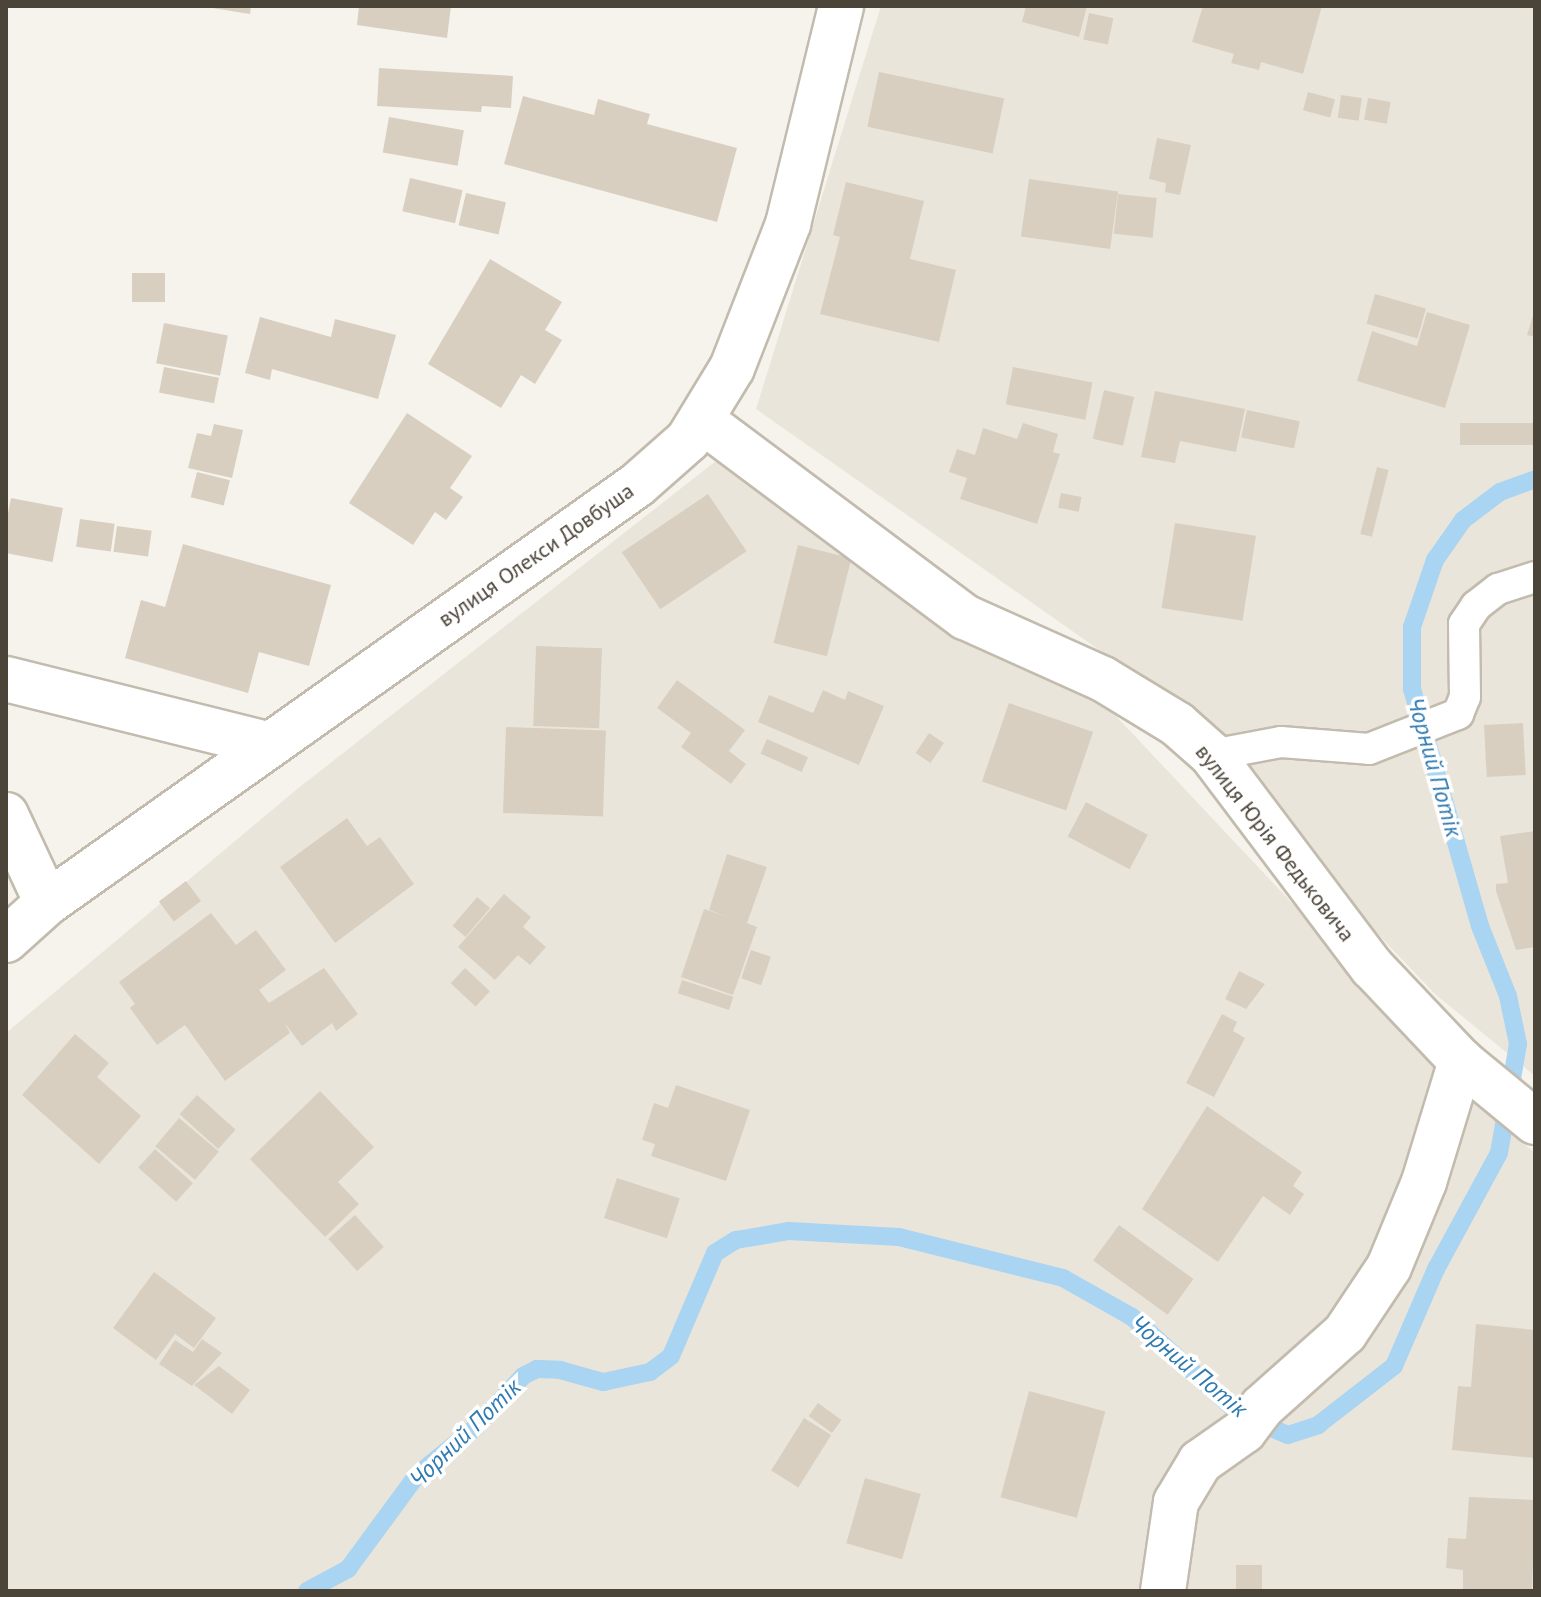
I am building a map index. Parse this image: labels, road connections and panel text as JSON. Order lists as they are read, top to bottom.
{
  "streets": {
    "street": ["вулиця Олекси Довбуша", "вулиця Юрія Федьковича"]
  },
  "crossings": [
    ["вулиця Олекси Довбуша", "вулиця Юрія Федьковича"]
  ],
  "water": ["Чорний Потік"]
}
